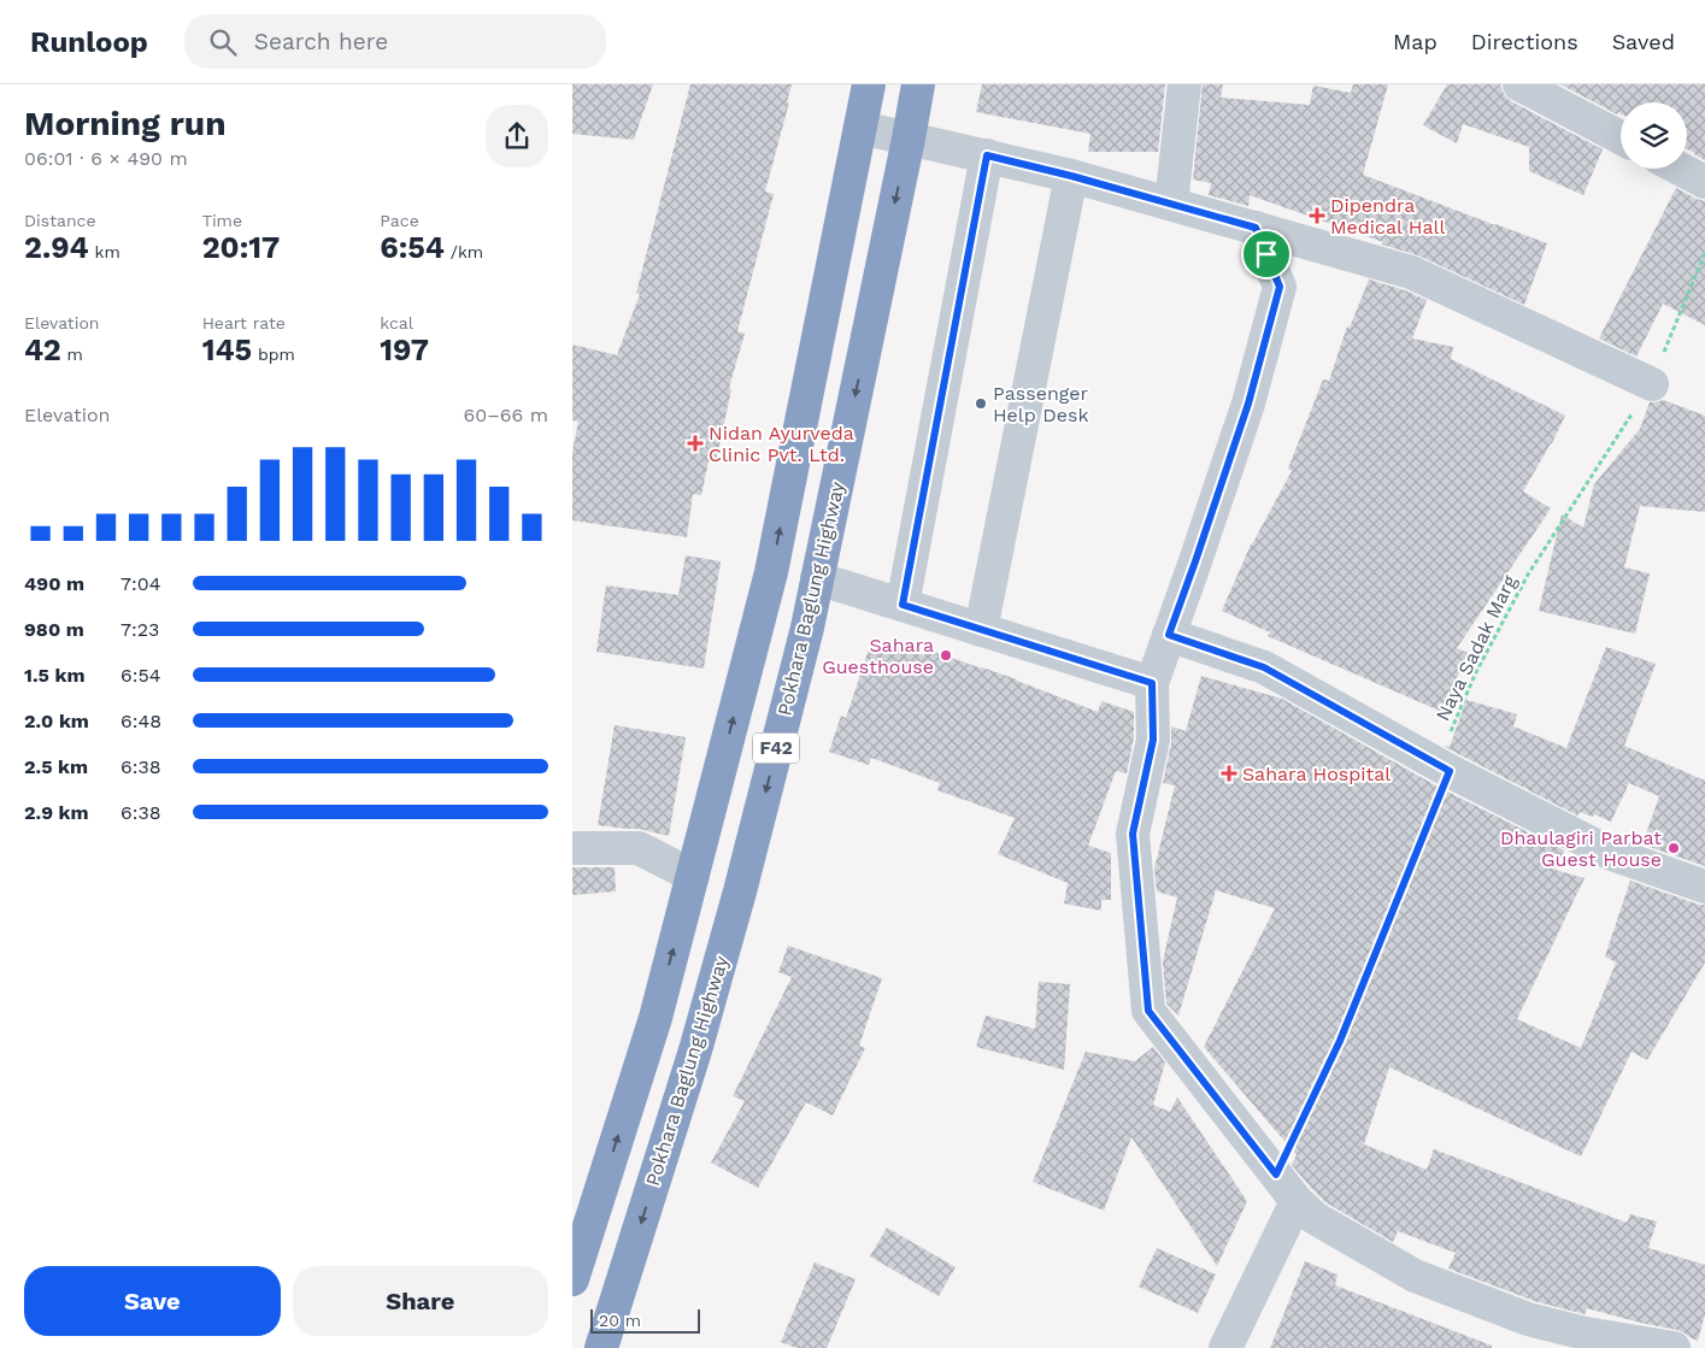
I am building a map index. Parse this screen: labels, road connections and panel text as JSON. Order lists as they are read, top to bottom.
{
  "streets": {
    "highway": ["Pokhara Baglung Highway", "F42"],
    "path": ["Naya Sadak Marg"]
  },
  "places": {
    "health": ["Dipendra Medical Hall", "Nidan Ayurveda Clinic Pvt. Ltd.", "Sahara Hospital"],
    "other": ["Passenger Help Desk", "Sahara Guesthouse", "Dhaulagiri Parbat Guest House"]
  },
  "scale_bar": "20 m",
  "page": {
    "header": "Runloop",
    "search": "Search here",
    "nav": ["Map", "Directions", "Saved"],
    "heading": ["Morning run", "06:01 · 6 × 490 m"],
    "stats": [
      ["Distance", "2.94 km"],
      ["Time", "20:17"],
      ["Pace", "6:54 /km"],
      ["Elevation", "42 m"],
      ["Heart rate", "145 bpm"],
      ["kcal", "197"]
    ],
    "chart": ["Elevation", "60–66 m"],
    "list": [
      {
        "name": "490 m",
        "note": "7:04"
      },
      {
        "name": "980 m",
        "note": "7:23"
      },
      {
        "name": "1.5 km",
        "note": "6:54"
      },
      {
        "name": "2.0 km",
        "note": "6:48"
      },
      {
        "name": "2.5 km",
        "note": "6:38"
      },
      {
        "name": "2.9 km",
        "note": "6:38"
      }
    ],
    "buttons": ["Save", "Share"],
    "scale": "20 m"
  }
}
